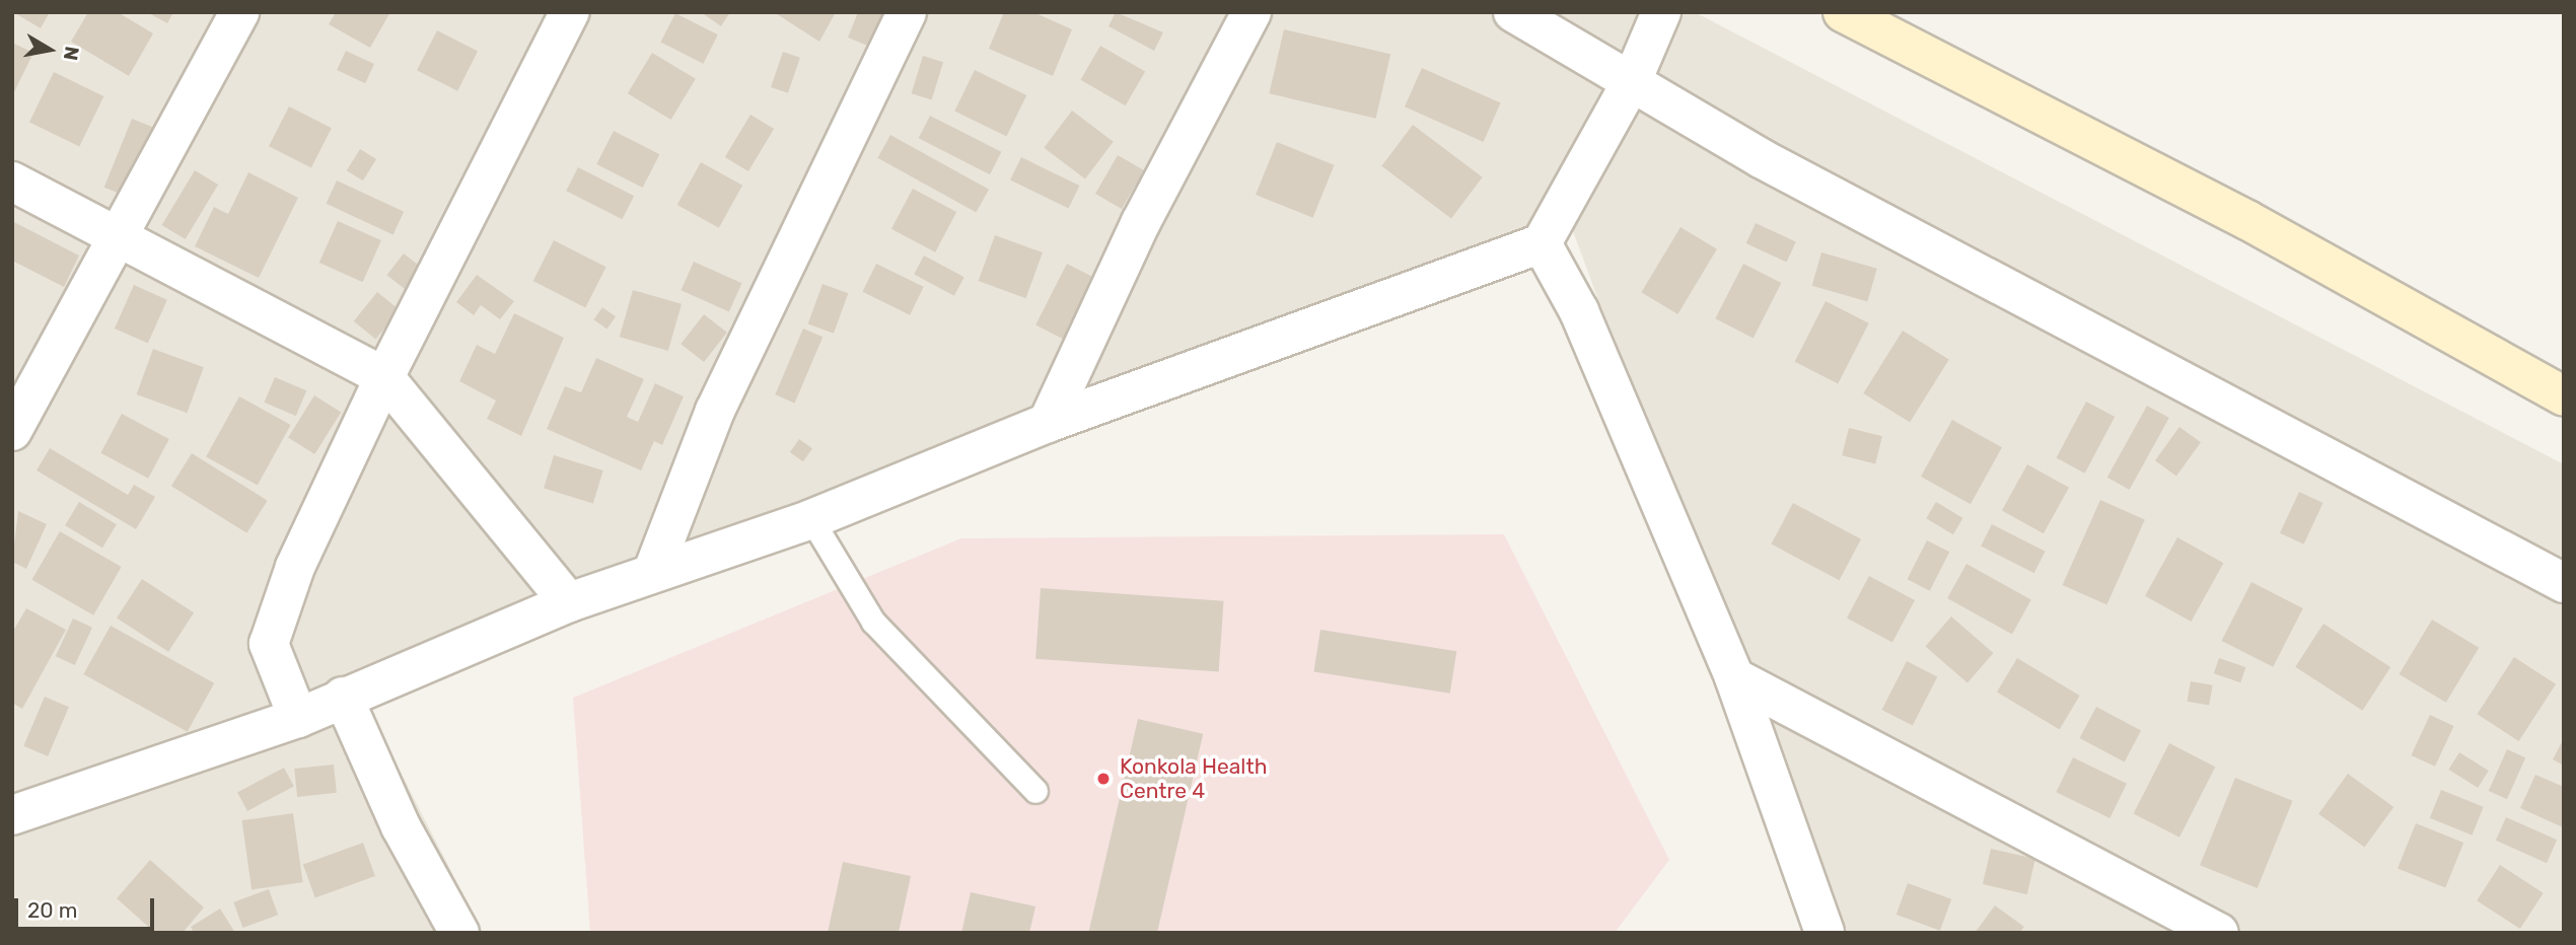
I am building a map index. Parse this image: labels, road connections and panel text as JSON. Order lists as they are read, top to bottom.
{
  "places": ["Konkola Health Centre 4"],
  "scale_bar": "20 m",
  "north": "right"
}
